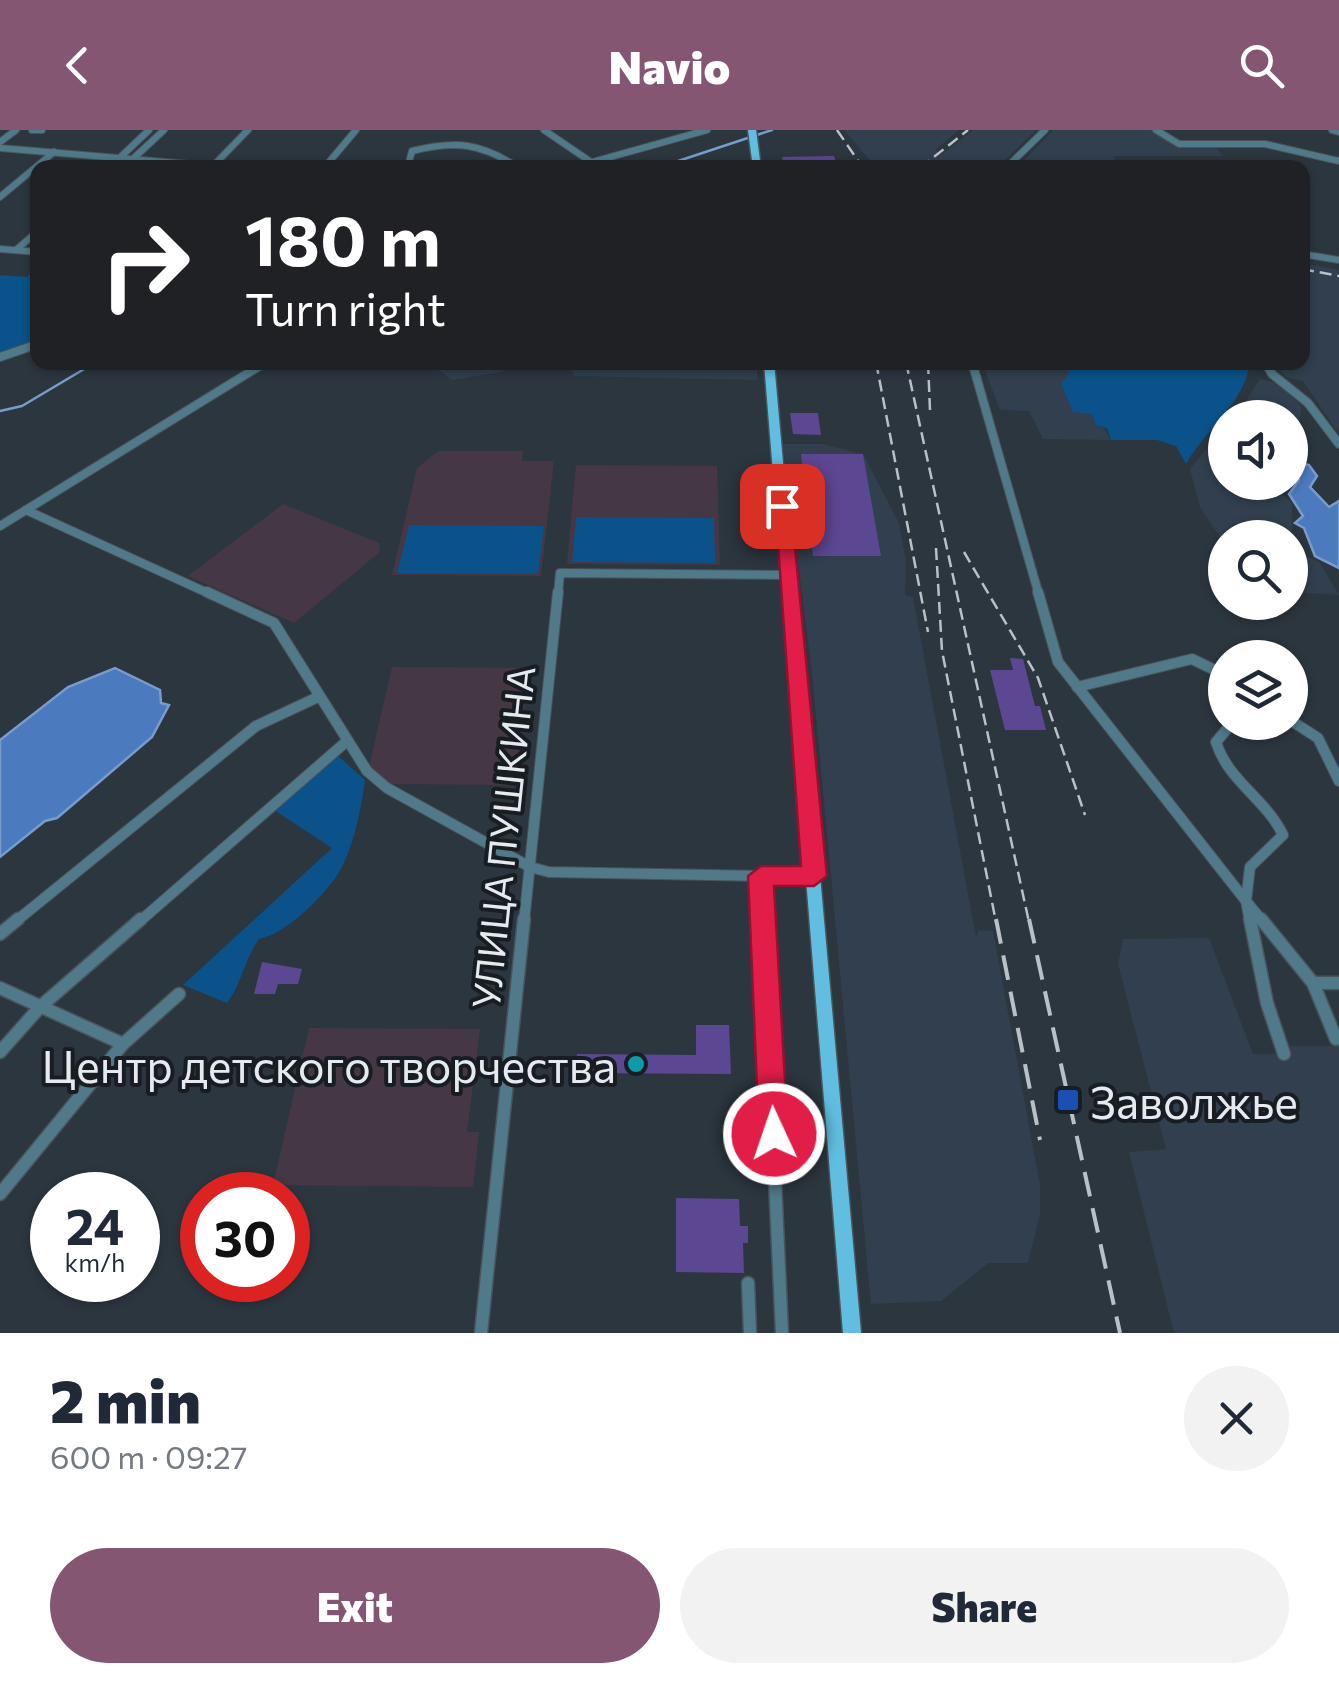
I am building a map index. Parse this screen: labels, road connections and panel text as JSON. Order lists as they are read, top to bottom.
{
  "streets": {
    "street": ["УЛИЦА ПУШКИНА"]
  },
  "places": {
    "other": ["Центр детского творчества"],
    "transit": ["Заволжье"]
  },
  "page": {
    "header": "Navio",
    "turn": ["180 m", "Turn right"],
    "speed": "24 km/h",
    "limit": "30",
    "heading": ["2 min", "600 m · 09:27"],
    "buttons": ["Exit", "Share"]
  }
}
